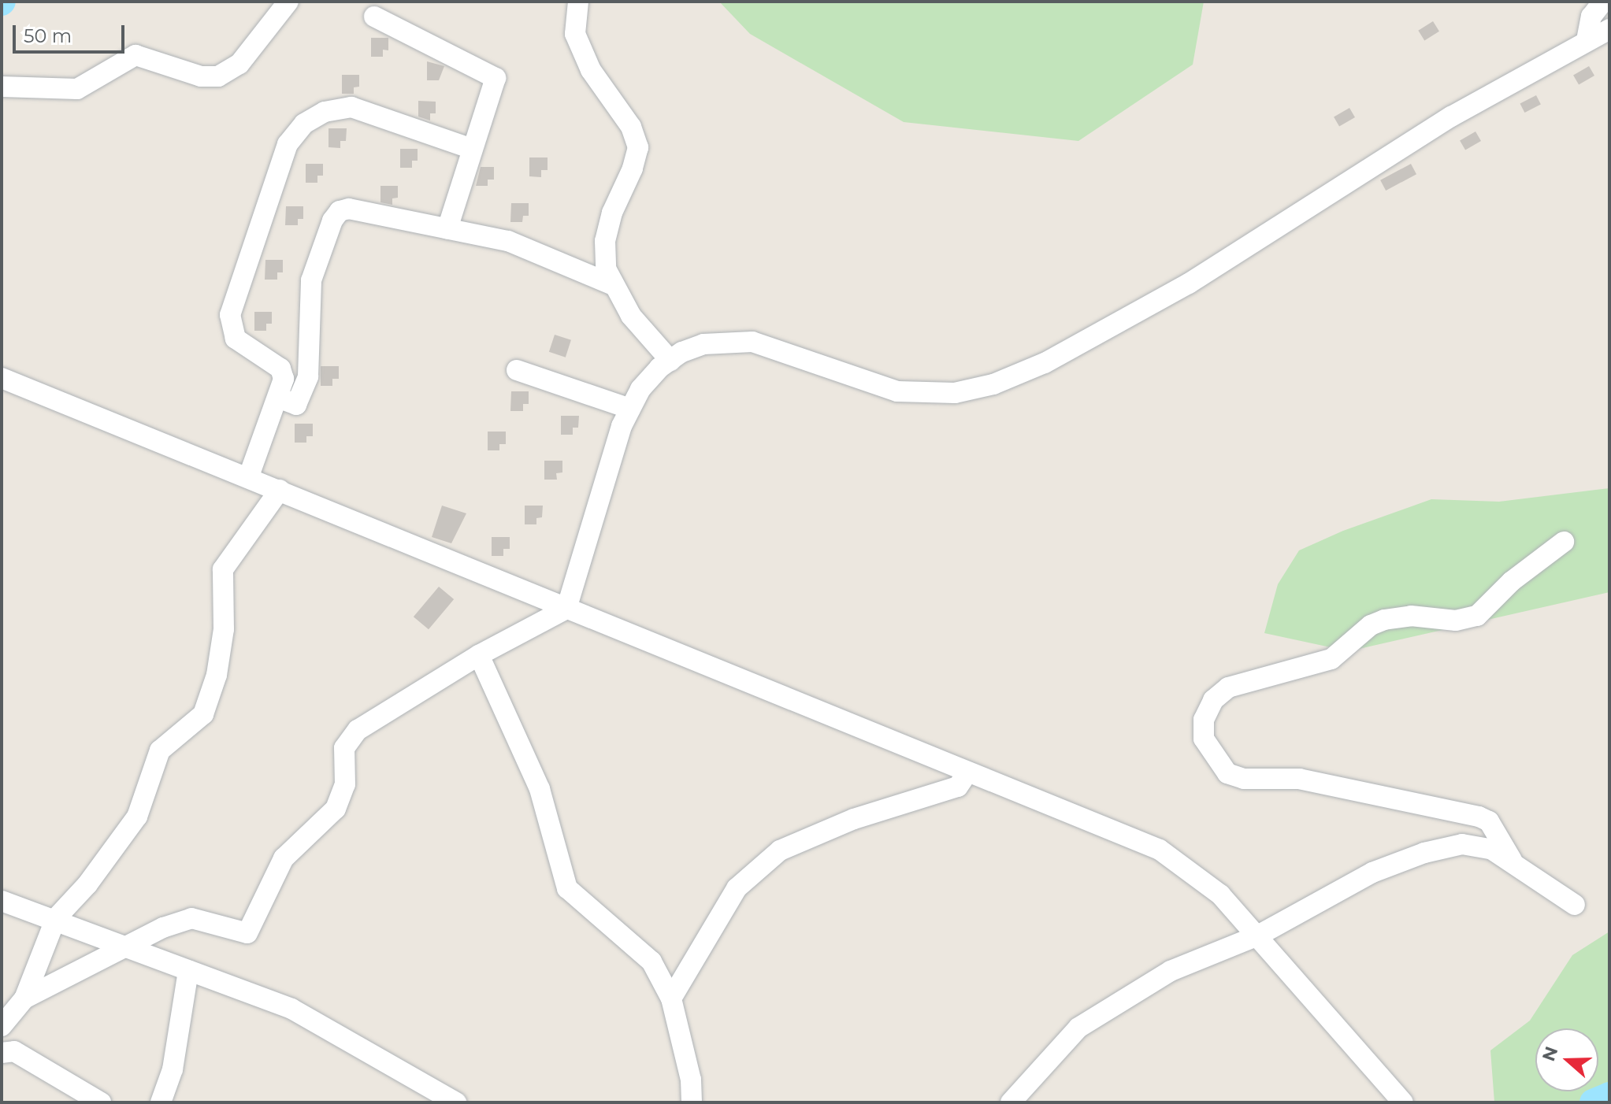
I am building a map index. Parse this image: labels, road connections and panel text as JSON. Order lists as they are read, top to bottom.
{
  "scale_bar": "50 m",
  "north": "left"
}
